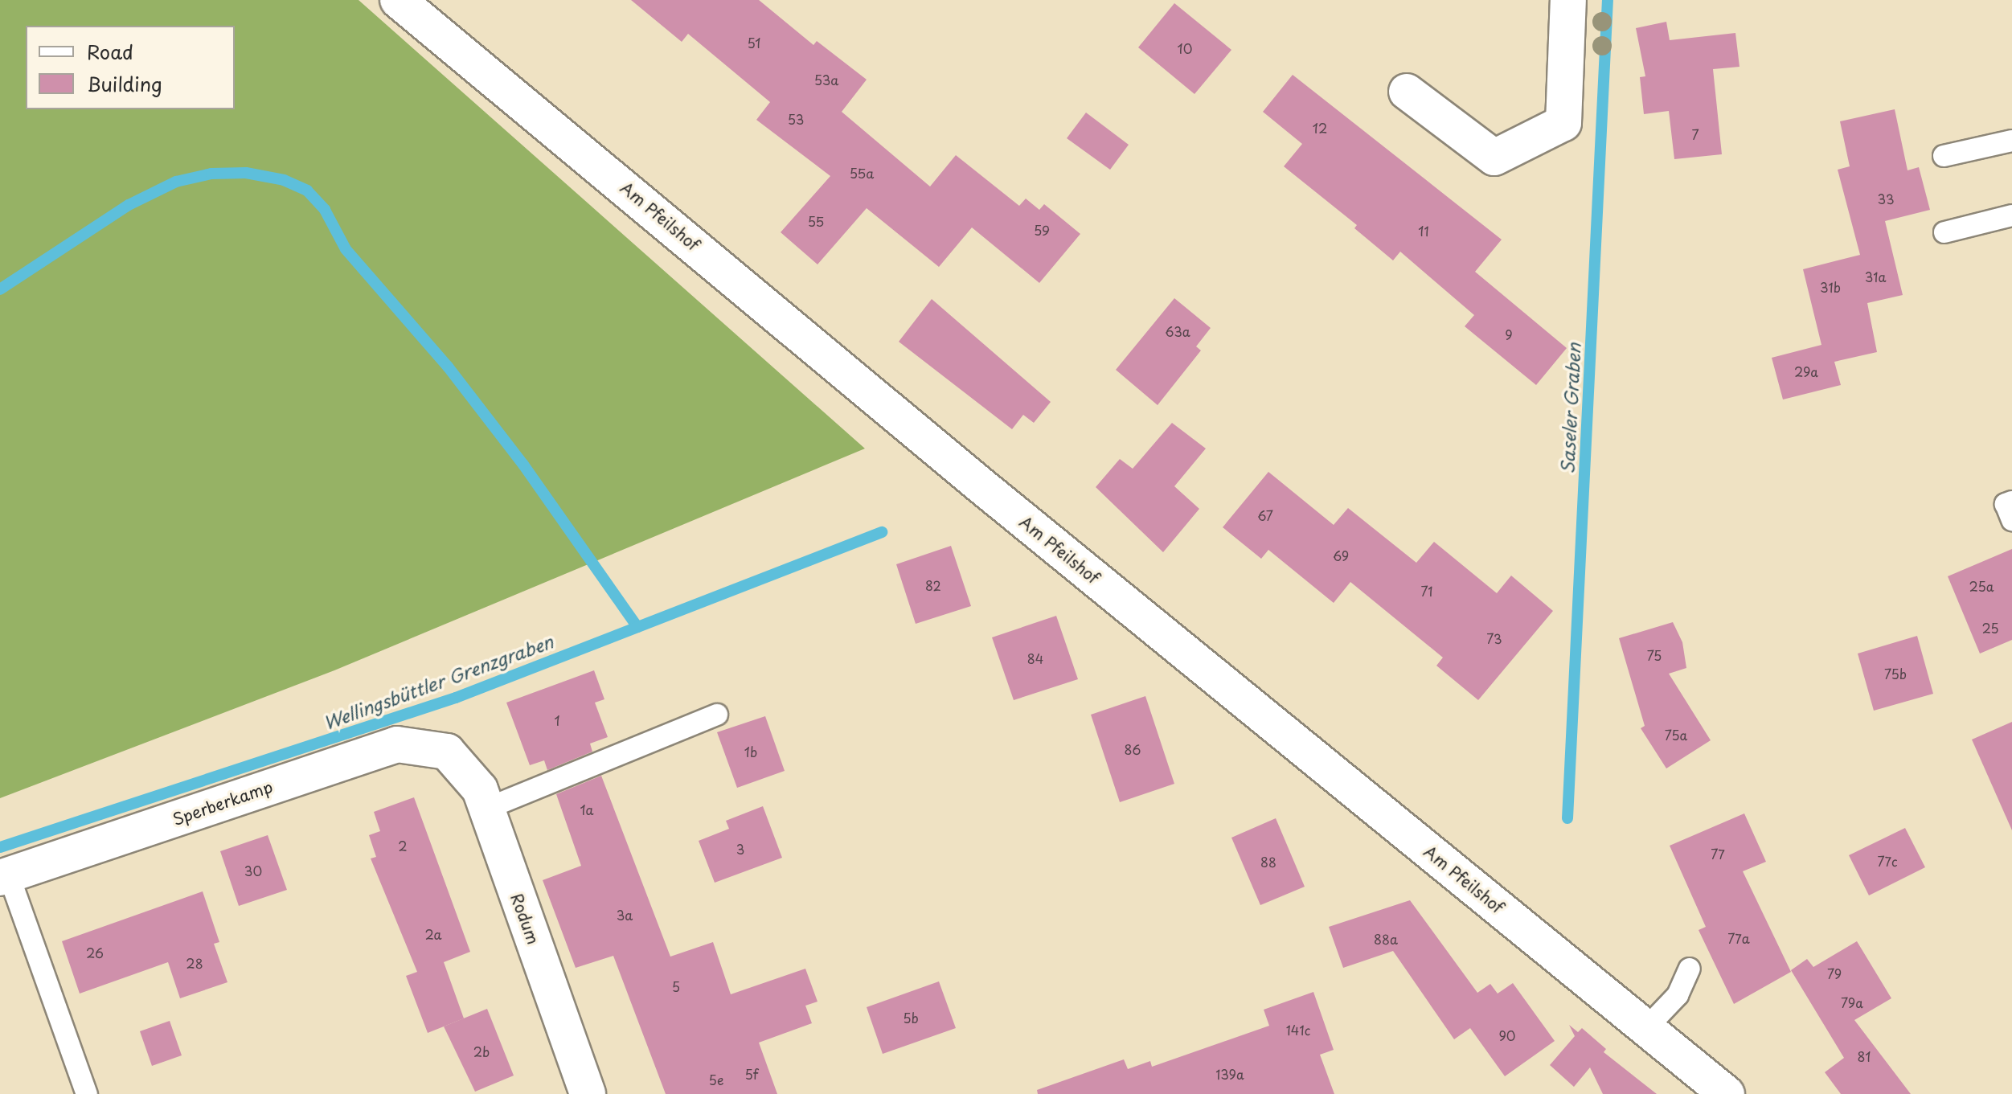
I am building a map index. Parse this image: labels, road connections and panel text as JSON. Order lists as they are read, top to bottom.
{
  "streets": {
    "street": ["Am Pfeilshof", "Sperberkamp", "Rodum"]
  },
  "crossings": [
    ["Sperberkamp", "Rodum"]
  ],
  "water": ["Saseler Graben", "Wellingsbüttler Grenzgraben"],
  "house_numbers": [
    "51",
    "10",
    "53a",
    "53",
    "12",
    "7",
    "55a",
    "33",
    "55",
    "59",
    "11",
    "31a",
    "31b",
    "63a",
    "9",
    "29a",
    "67",
    "69",
    "82",
    "25a",
    "71",
    "25",
    "73",
    "75",
    "84",
    "75b",
    "1",
    "75a",
    "86",
    "1b",
    "1a",
    "2",
    "3",
    "77",
    "77c",
    "88",
    "30",
    "3a",
    "2a",
    "77a",
    "88a",
    "26",
    "28",
    "79",
    "5",
    "79a",
    "5b",
    "141c",
    "90",
    "2b",
    "81",
    "5f",
    "139a",
    "5e"
  ],
  "legend": ["Road", "Building"]
}
